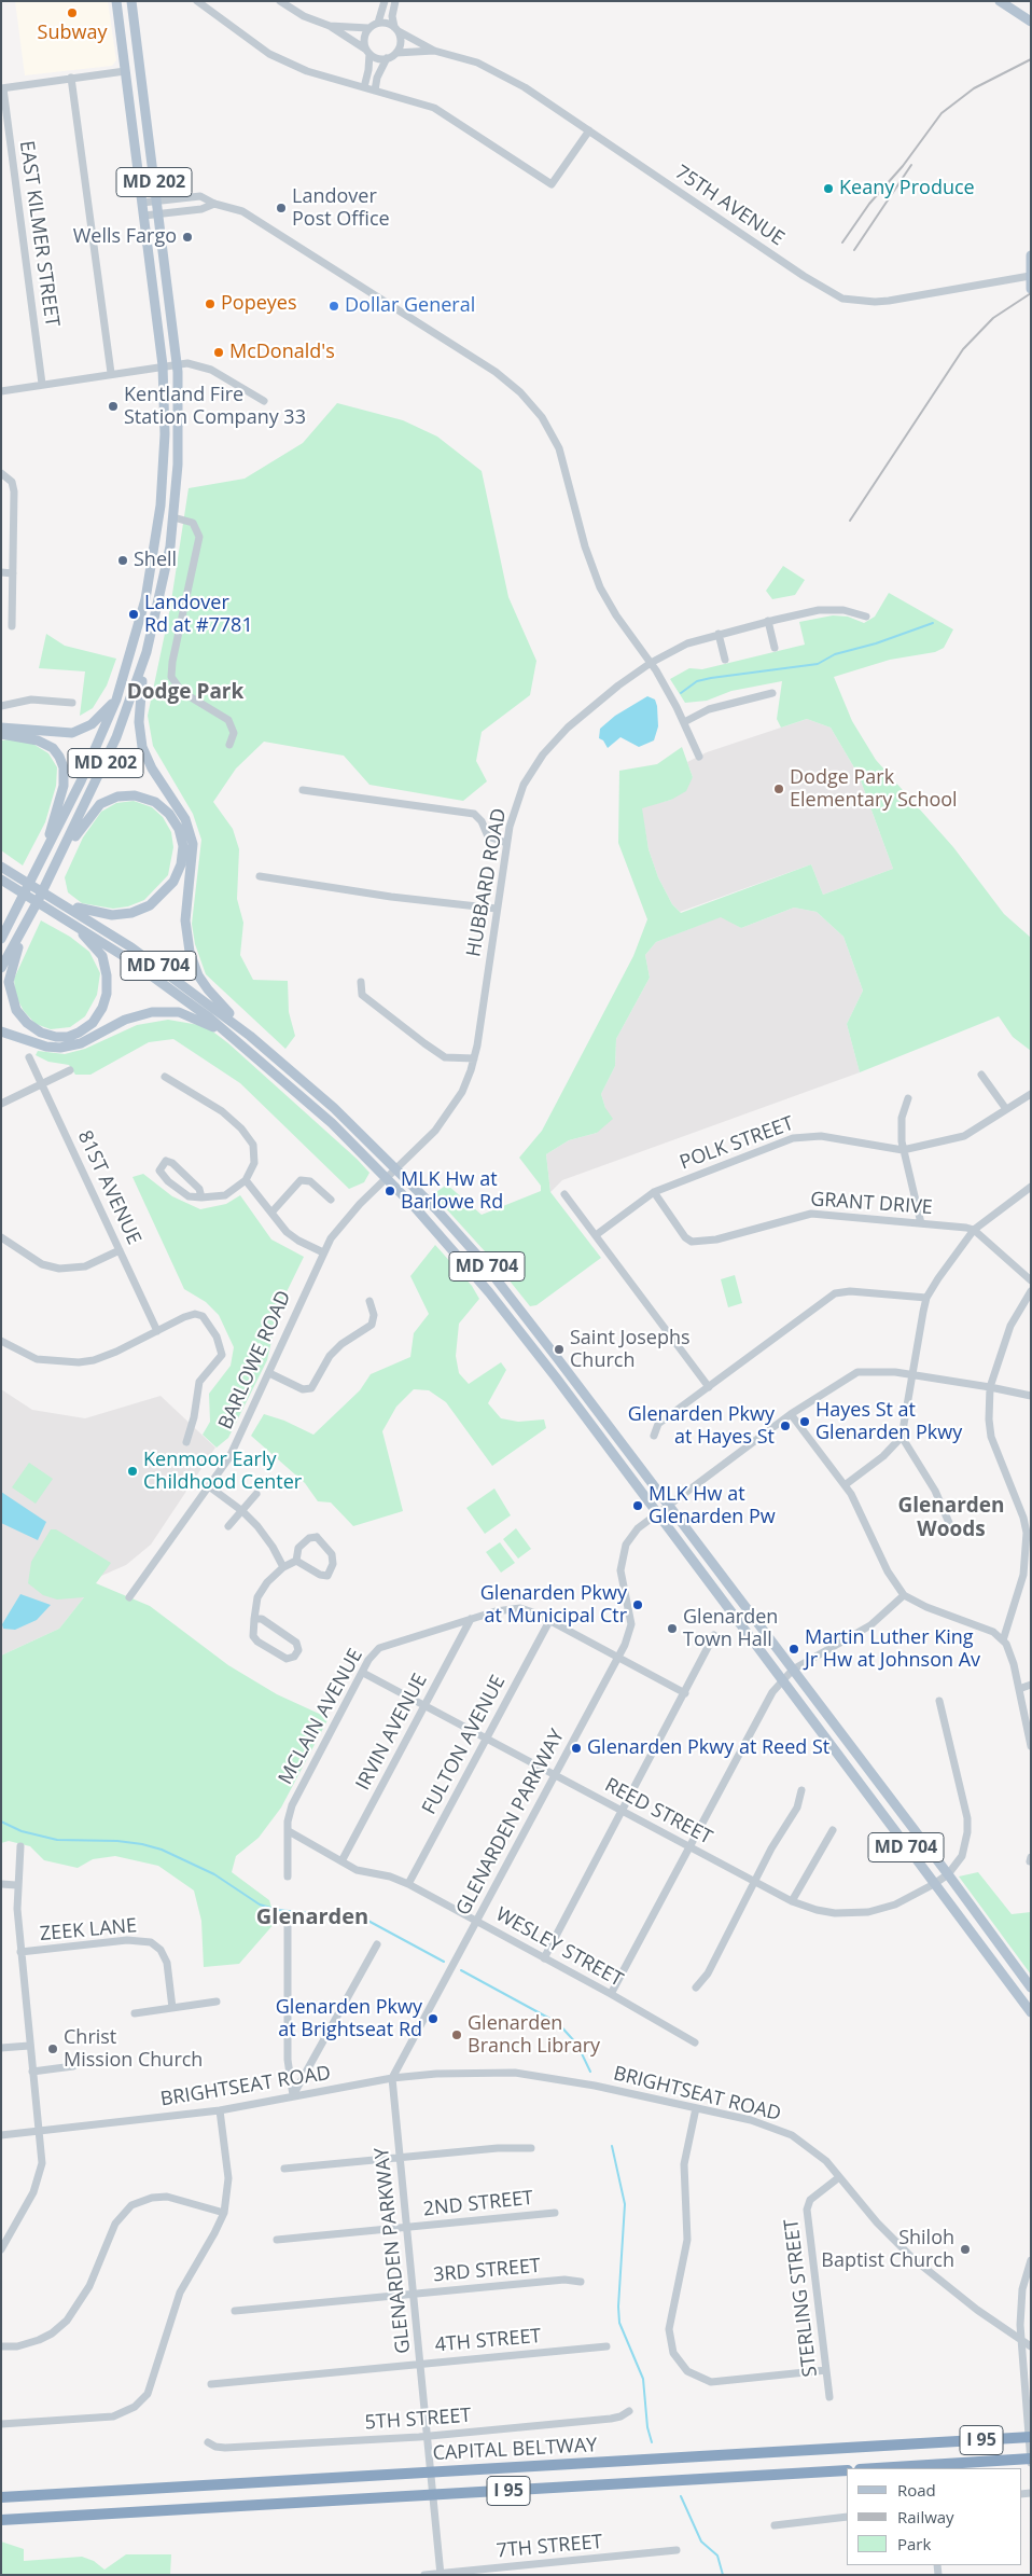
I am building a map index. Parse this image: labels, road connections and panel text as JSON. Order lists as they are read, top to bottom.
{
  "streets": {
    "highway": ["I 95", "CAPITAL BELTWAY"],
    "main road": ["MD 202", "MD 704"],
    "street": [
      "75TH AVENUE",
      "EAST KILMER STREET",
      "HUBBARD ROAD",
      "POLK STREET",
      "81ST AVENUE",
      "GRANT DRIVE",
      "BARLOWE ROAD",
      "MCLAIN AVENUE",
      "IRVIN AVENUE",
      "FULTON AVENUE",
      "REED STREET",
      "GLENARDEN PARKWAY",
      "ZEEK LANE",
      "WESLEY STREET",
      "BRIGHTSEAT ROAD",
      "2ND STREET",
      "3RD STREET",
      "STERLING STREET",
      "4TH STREET",
      "5TH STREET",
      "7TH STREET"
    ]
  },
  "crossings": [
    ["HUBBARD ROAD", "MD 704"],
    ["HUBBARD ROAD", "BARLOWE ROAD"],
    ["MD 704", "BARLOWE ROAD"],
    ["MD 704", "REED STREET"],
    ["MD 704", "GLENARDEN PARKWAY"],
    ["POLK STREET", "GRANT DRIVE"],
    ["MCLAIN AVENUE", "IRVIN AVENUE"],
    ["MCLAIN AVENUE", "FULTON AVENUE"],
    ["MCLAIN AVENUE", "REED STREET"],
    ["MCLAIN AVENUE", "GLENARDEN PARKWAY"],
    ["MCLAIN AVENUE", "WESLEY STREET"],
    ["IRVIN AVENUE", "REED STREET"],
    ["IRVIN AVENUE", "WESLEY STREET"],
    ["FULTON AVENUE", "REED STREET"],
    ["FULTON AVENUE", "WESLEY STREET"],
    ["REED STREET", "GLENARDEN PARKWAY"],
    ["GLENARDEN PARKWAY", "WESLEY STREET"],
    ["GLENARDEN PARKWAY", "BRIGHTSEAT ROAD"],
    ["GLENARDEN PARKWAY", "2ND STREET"],
    ["GLENARDEN PARKWAY", "3RD STREET"],
    ["GLENARDEN PARKWAY", "4TH STREET"],
    ["GLENARDEN PARKWAY", "5TH STREET"],
    ["GLENARDEN PARKWAY", "7TH STREET"],
    ["BRIGHTSEAT ROAD", "STERLING STREET"]
  ],
  "districts": ["Dodge Park", "Glenarden Woods", "Glenarden"],
  "places": [
    "Subway",
    "Keany Produce",
    "Landover Post Office",
    "Wells Fargo",
    "Popeyes",
    "Dollar General",
    "McDonald's",
    "Kentland Fire Station Company 33",
    "Shell",
    "Landover Rd at #7781",
    "Dodge Park Elementary School",
    "MLK Hw at Barlowe Rd",
    "Saint Josephs Church",
    "Hayes St at Glenarden Pkwy",
    "Glenarden Pkwy at Hayes St",
    "Kenmoor Early Childhood Center",
    "MLK Hw at Glenarden Pw",
    "Glenarden Pkwy at Municipal Ctr",
    "Glenarden Town Hall",
    "Martin Luther King Jr Hw at Johnson Av",
    "Glenarden Pkwy at Reed St",
    "Glenarden Pkwy at Brightseat Rd",
    "Glenarden Branch Library",
    "Christ Mission Church",
    "Shiloh Baptist Church"
  ],
  "legend": ["Road", "Railway", "Park"]
}
